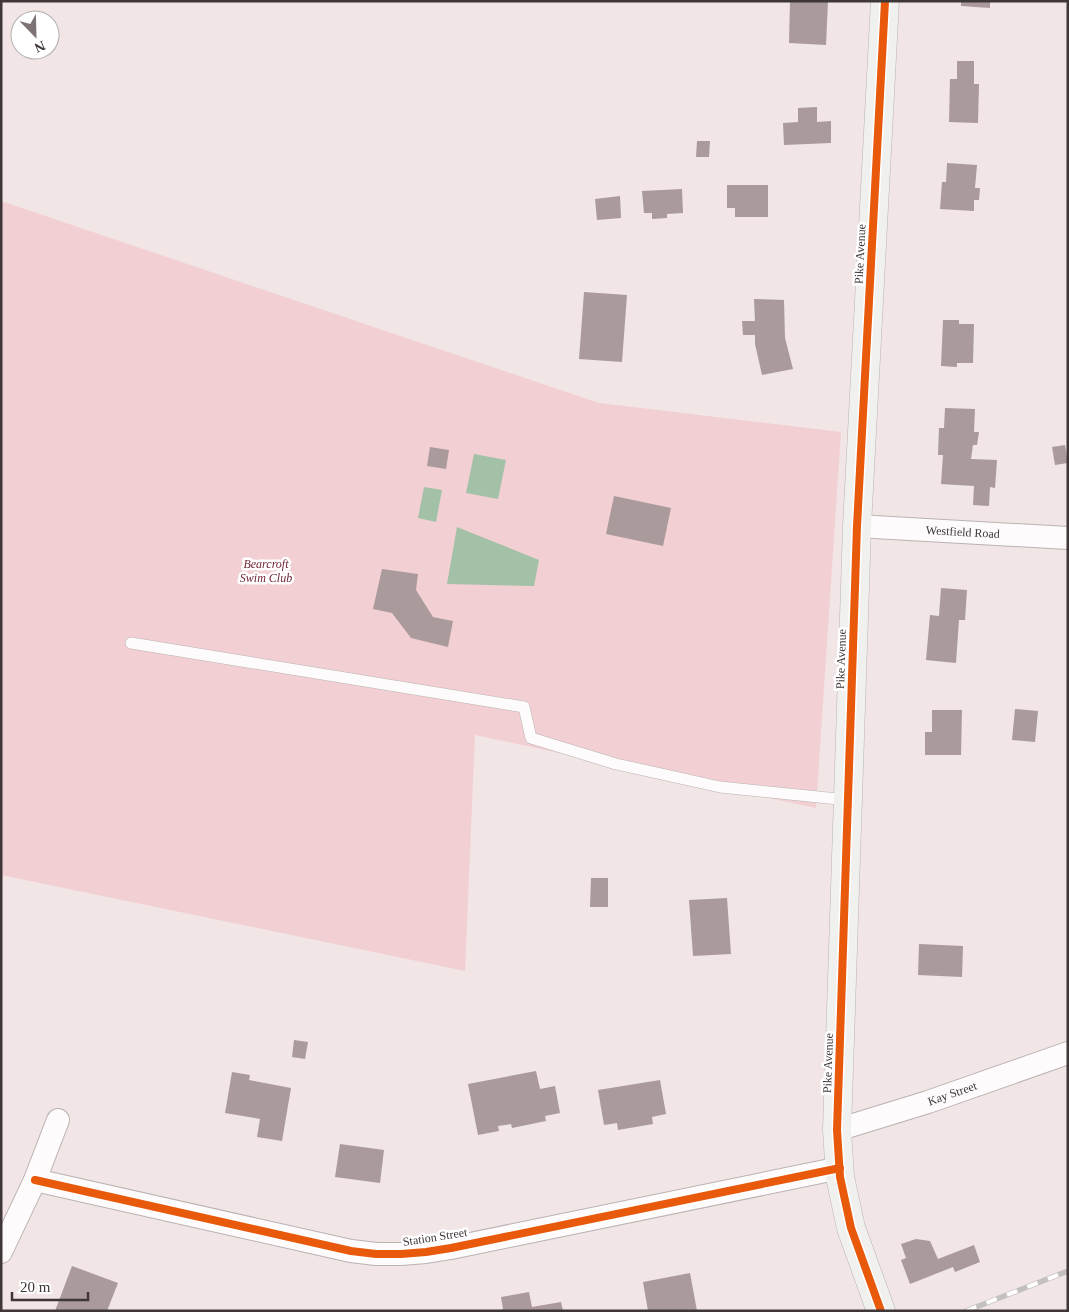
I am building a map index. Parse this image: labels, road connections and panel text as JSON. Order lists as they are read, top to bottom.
{
  "streets": {
    "street": [
      "Pike Avenue",
      "Westfield Road",
      "Kay Street",
      "Station Street"
    ]
  },
  "crossings": [
    ["Pike Avenue", "Westfield Road"],
    ["Pike Avenue", "Kay Street"],
    ["Pike Avenue", "Station Street"]
  ],
  "parks": ["Bearcroft Swim Club"],
  "scale_bar": "20 m",
  "north": "bottom right"
}
